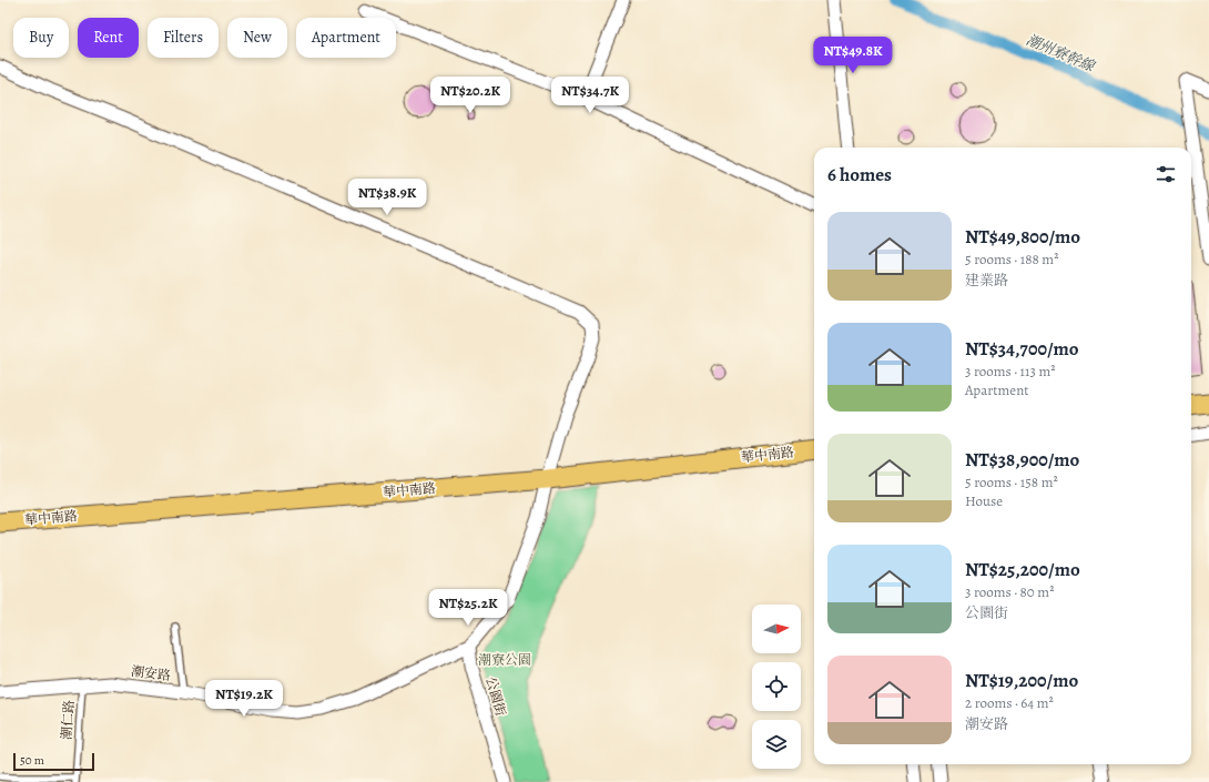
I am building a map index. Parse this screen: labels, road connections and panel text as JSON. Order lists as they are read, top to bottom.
{
  "streets": {
    "main road": ["華中南路"],
    "street": ["潮安路", "公園街"],
    "lane": ["潮仁路"]
  },
  "crossings": [
    ["潮安路", "公園街"],
    ["潮安路", "潮仁路"]
  ],
  "water": ["潮州寮幹線"],
  "parks": ["潮寮公園"],
  "scale_bar": "50 m",
  "north": "right",
  "page": {
    "chip": [
      "Buy",
      "Rent",
      "Filters",
      "New",
      "Apartment"
    ],
    "price": [
      "NT$49.8K",
      "NT$20.2K",
      "NT$34.7K",
      "NT$38.9K",
      "NT$25.2K",
      "NT$19.2K"
    ],
    "heading": "6 homes",
    "list": [
      {
        "name": "NT$49,800/mo",
        "note": "5 rooms · 188 m² · 建業路"
      },
      {
        "name": "NT$34,700/mo",
        "note": "3 rooms · 113 m² · Apartment"
      },
      {
        "name": "NT$38,900/mo",
        "note": "5 rooms · 158 m² · House"
      },
      {
        "name": "NT$25,200/mo",
        "note": "3 rooms · 80 m² · 公園街"
      },
      {
        "name": "NT$19,200/mo",
        "note": "2 rooms · 64 m² · 潮安路"
      }
    ],
    "scale": "50 m"
  }
}
